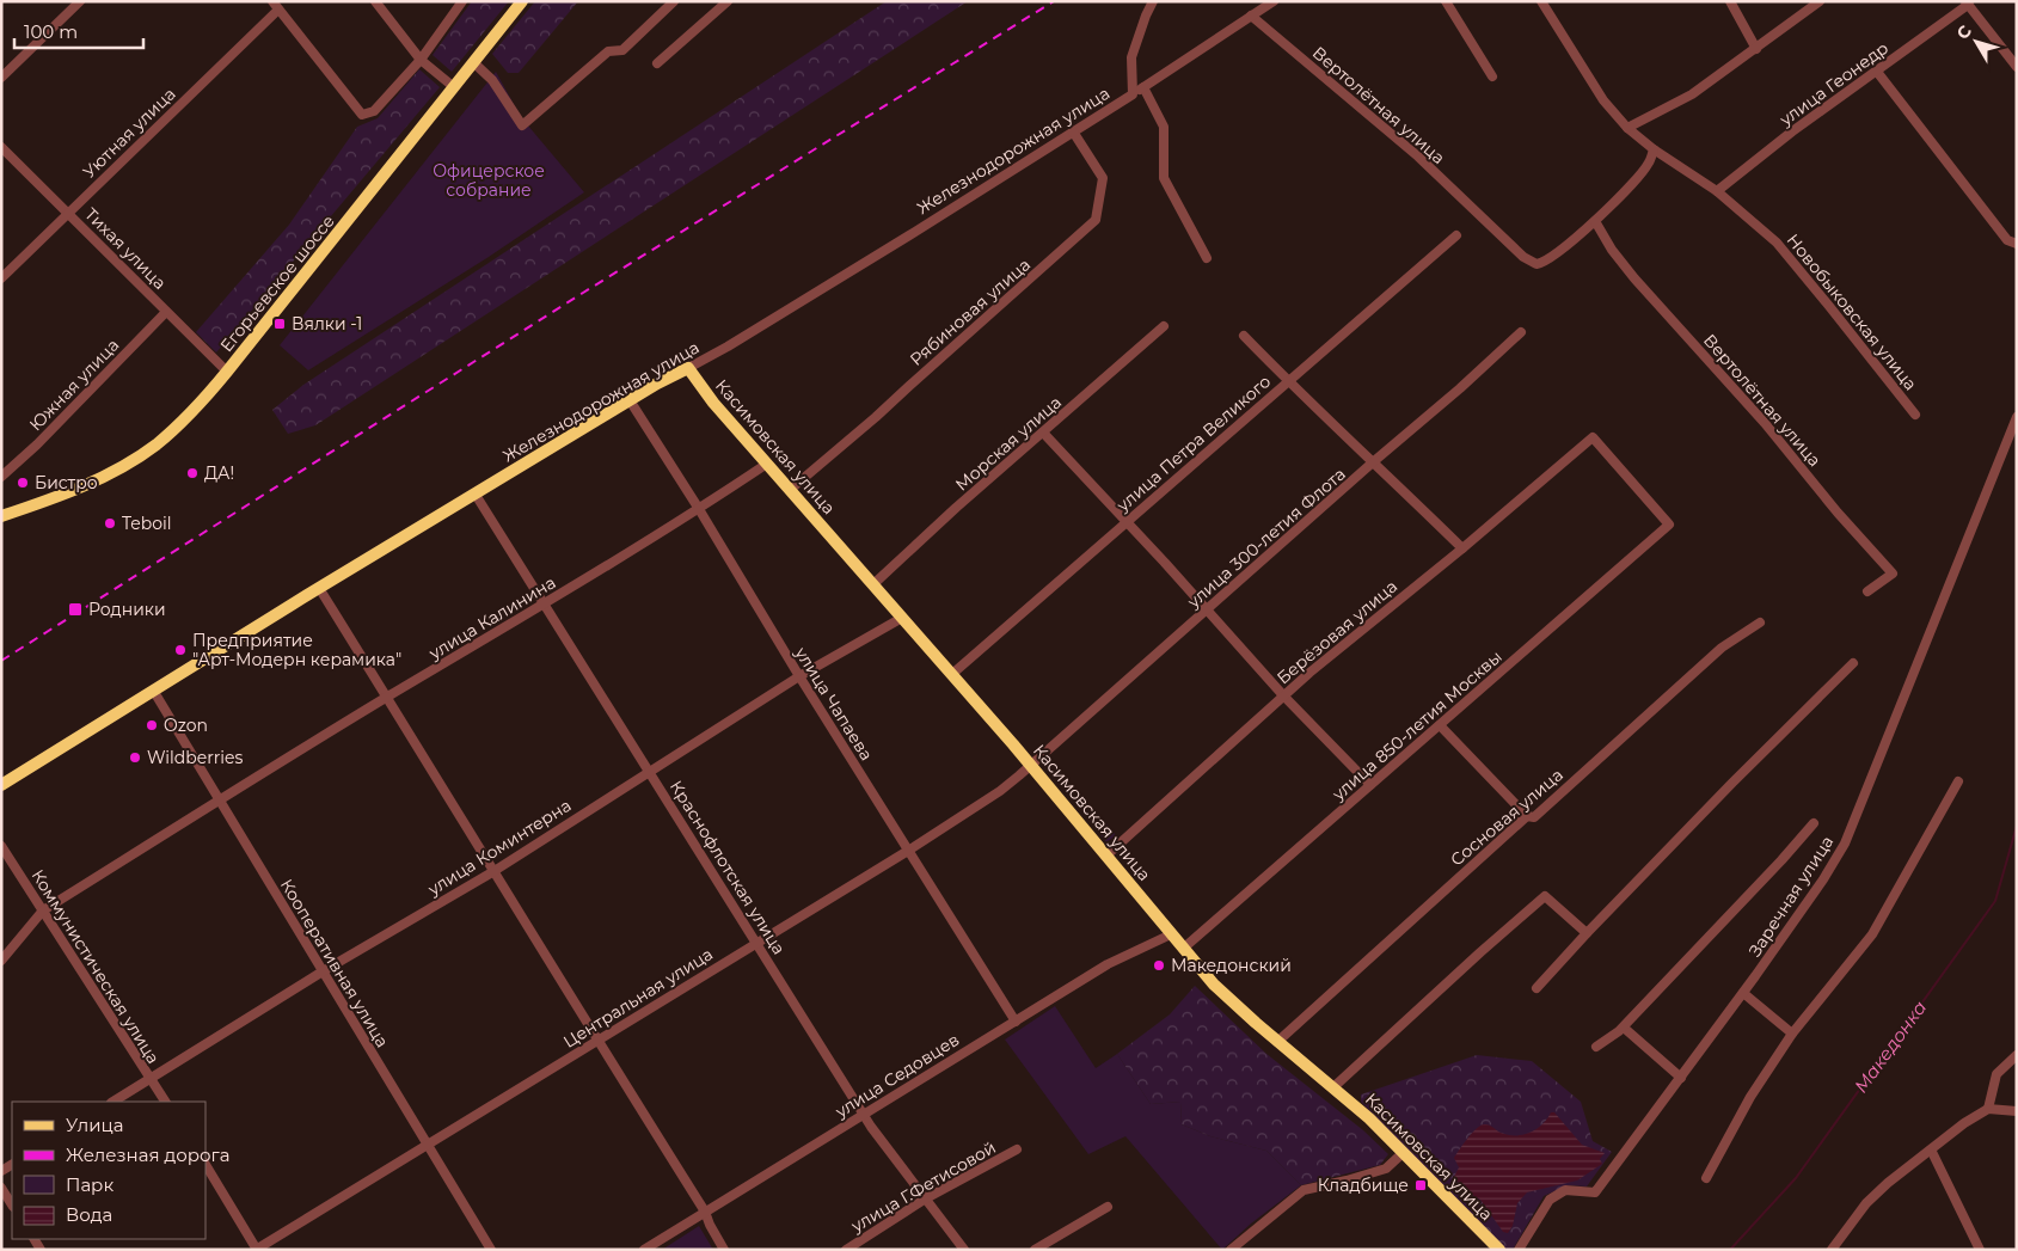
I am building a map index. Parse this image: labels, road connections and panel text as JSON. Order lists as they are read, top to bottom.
{
  "streets": {
    "main road": ["Железнодорожная улица", "Егорьевское шоссе", "Касимовская улица"],
    "street": [
      "улица Геонедр",
      "Вертолётная улица",
      "Уютная улица",
      "Тихая улица",
      "Рябиновая улица",
      "Новобыковская улица",
      "Южная улица",
      "Морская улица",
      "улица Петра Великого",
      "улица 300-летия Флота",
      "улица Калинина",
      "Берёзовая улица",
      "улица Чапаева",
      "улица 850-летия Москвы",
      "Сосновая улица",
      "улица Коминтерна",
      "Краснофлотская улица",
      "Заречная улица",
      "Кооперативная улица",
      "Коммунистическая улица",
      "Центральная улица",
      "улица Седовцев",
      "улица Г.Фетисовой"
    ]
  },
  "crossings": [
    ["улица Геонедр", "Новобыковская улица"],
    ["Вертолётная улица", "Новобыковская улица"],
    ["Уютная улица", "Тихая улица"],
    ["Железнодорожная улица", "Рябиновая улица"],
    ["Железнодорожная улица", "Касимовская улица"],
    ["Железнодорожная улица", "улица Чапаева"],
    ["Железнодорожная улица", "Краснофлотская улица"],
    ["Железнодорожная улица", "Кооперативная улица"],
    ["Тихая улица", "Егорьевское шоссе"],
    ["Тихая улица", "Южная улица"],
    ["Рябиновая улица", "Касимовская улица"],
    ["Морская улица", "Касимовская улица"],
    ["улица Петра Великого", "Касимовская улица"],
    ["Касимовская улица", "улица 300-летия Флота"],
    ["Касимовская улица", "улица Калинина"],
    ["Касимовская улица", "Берёзовая улица"],
    ["Касимовская улица", "улица 850-летия Москвы"],
    ["Касимовская улица", "Сосновая улица"],
    ["Касимовская улица", "улица Коминтерна"],
    ["Касимовская улица", "Центральная улица"],
    ["Касимовская улица", "улица Седовцев"],
    ["улица 300-летия Флота", "Центральная улица"],
    ["улица Калинина", "улица Чапаева"],
    ["улица Калинина", "Краснофлотская улица"],
    ["улица Калинина", "Кооперативная улица"],
    ["улица Калинина", "Коммунистическая улица"],
    ["Берёзовая улица", "улица 850-летия Москвы"],
    ["улица Чапаева", "улица Коминтерна"],
    ["улица Чапаева", "Центральная улица"],
    ["улица Чапаева", "улица Седовцев"],
    ["улица Коминтерна", "Краснофлотская улица"],
    ["улица Коминтерна", "Кооперативная улица"],
    ["улица Коминтерна", "Коммунистическая улица"],
    ["Краснофлотская улица", "Центральная улица"],
    ["Краснофлотская улица", "улица Седовцев"],
    ["Краснофлотская улица", "улица Г.Фетисовой"],
    ["Кооперативная улица", "Центральная улица"]
  ],
  "water": ["Македонка"],
  "parks": ["Офицерское собрание"],
  "places": {
    "transit": ["Вялки -1", "Родники", "Кладбище"],
    "other": [
      "ДА!",
      "Бистро",
      "Teboil",
      "Предприятие \"Арт-Модерн керамика\"",
      "Ozon",
      "Wildberries",
      "Македонский"
    ]
  },
  "legend": [
    "Улица",
    "Железная дорога",
    "Парк",
    "Вода"
  ],
  "scale_bar": "100 m",
  "north": "top left"
}
